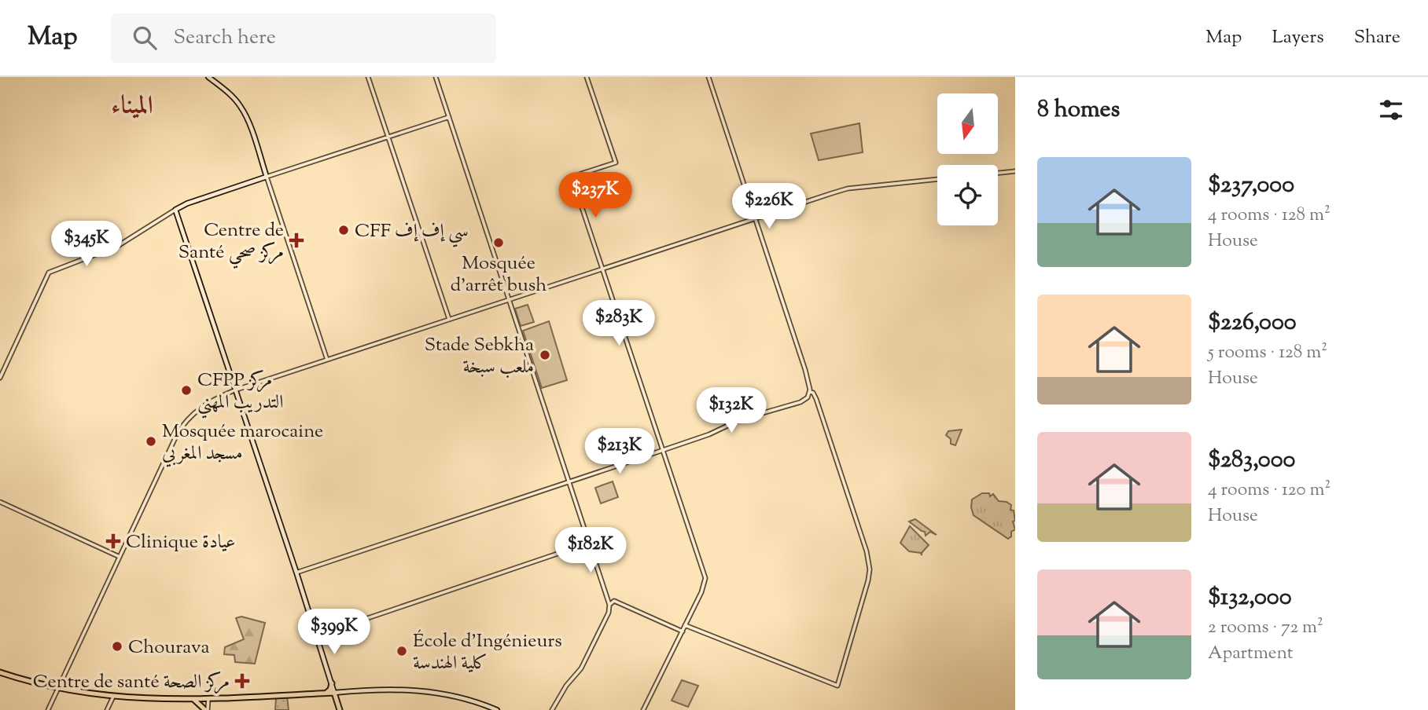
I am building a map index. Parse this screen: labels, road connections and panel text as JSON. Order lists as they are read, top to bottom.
{
  "districts": ["الميناء"],
  "places": {
    "other": [
      "CFF سي إف إف",
      "Mosquée d'arrêt bush",
      "Stade Sebkha ملعب سبخة",
      "CFPP مركز التدريب المهني",
      "Mosquée marocaine مسجد المغربي",
      "Chourava",
      "École d'Ingénieurs كلية الهندسة"
    ],
    "health": ["Centre de Santé مركز صحي", "Clinique عيادة", "Centre de santé مركز الصحة"]
  },
  "north": "bottom",
  "page": {
    "header": "Map",
    "search": "Search here",
    "nav": ["Map", "Layers", "Share"],
    "heading": "8 homes",
    "list": [
      {
        "name": "$237,000",
        "note": "4 rooms · 128 m² · House"
      },
      {
        "name": "$226,000",
        "note": "5 rooms · 128 m² · House"
      },
      {
        "name": "$283,000",
        "note": "4 rooms · 120 m² · House"
      },
      {
        "name": "$132,000",
        "note": "2 rooms · 72 m² · Apartment"
      }
    ],
    "price": [
      "$237K",
      "$226K",
      "$345K",
      "$283K",
      "$132K",
      "$213K",
      "$182K",
      "$399K"
    ]
  }
}
